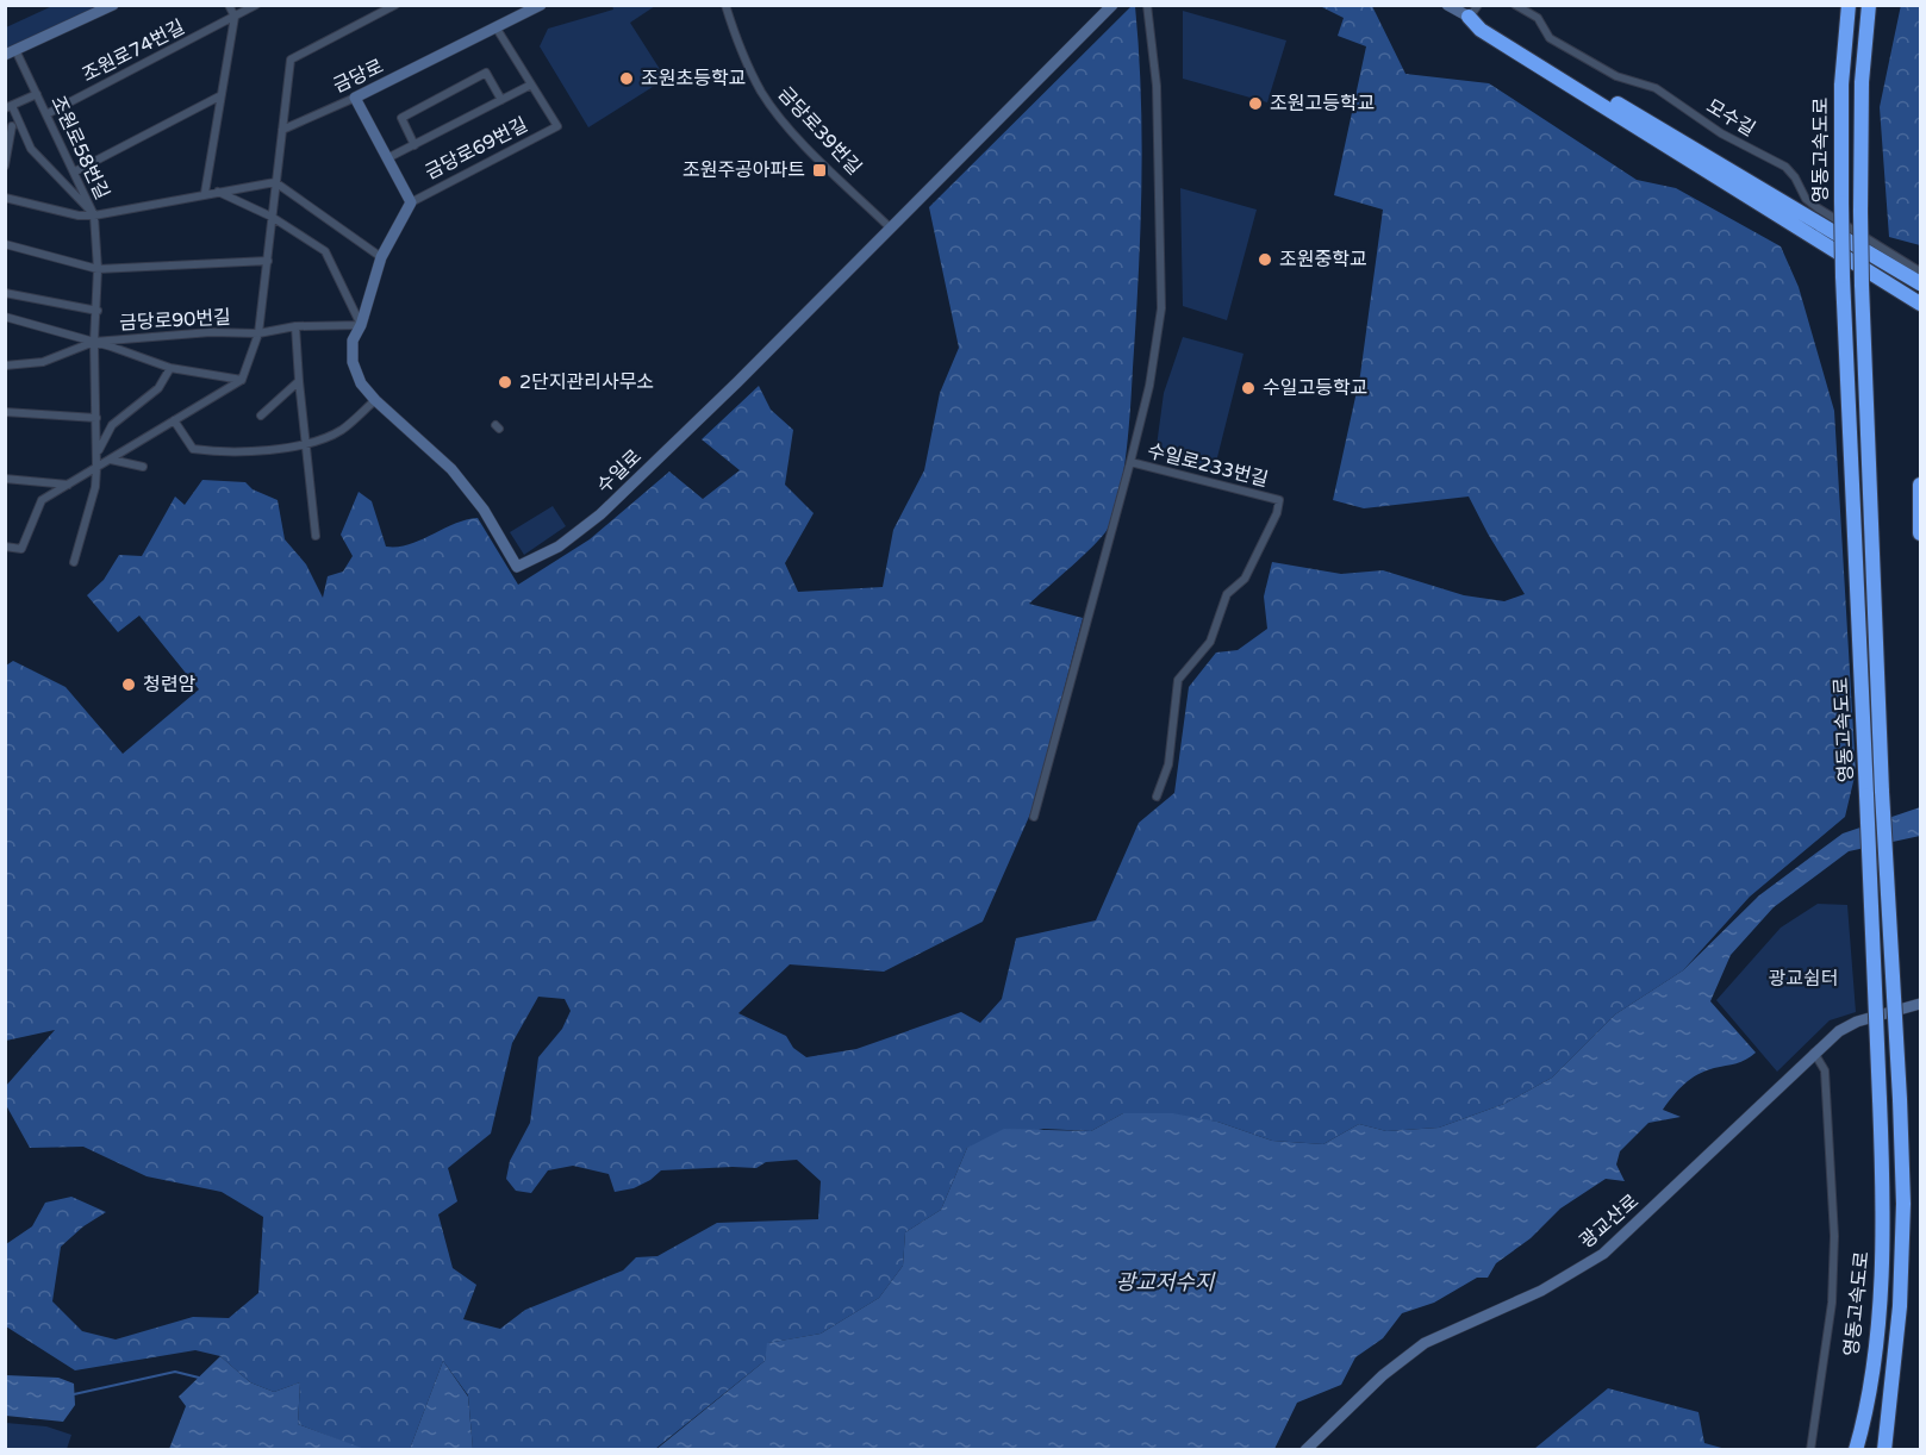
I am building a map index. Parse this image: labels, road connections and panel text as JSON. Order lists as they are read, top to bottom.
{
  "streets": {
    "highway": ["영동고속도로"],
    "street": [
      "조원로74번길",
      "금당로",
      "모수길",
      "금당로39번길",
      "조원로58번길",
      "금당로69번길",
      "금당로90번길",
      "수일로233번길",
      "수일로",
      "광교산로"
    ]
  },
  "crossings": [
    ["조원로74번길", "조원로58번길"],
    ["금당로", "금당로69번길"],
    ["금당로39번길", "수일로"],
    ["조원로58번길", "금당로90번길"],
    ["금당로69번길", "금당로90번길"],
    ["금당로69번길", "수일로"]
  ],
  "water": ["광교저수지"],
  "parks": ["광교쉼터"],
  "places": {
    "other": [
      "조원초등학교",
      "조원고등학교",
      "조원중학교",
      "2단지관리사무소",
      "수일고등학교",
      "청련암"
    ],
    "transit": ["조원주공아파트"]
  }
}
